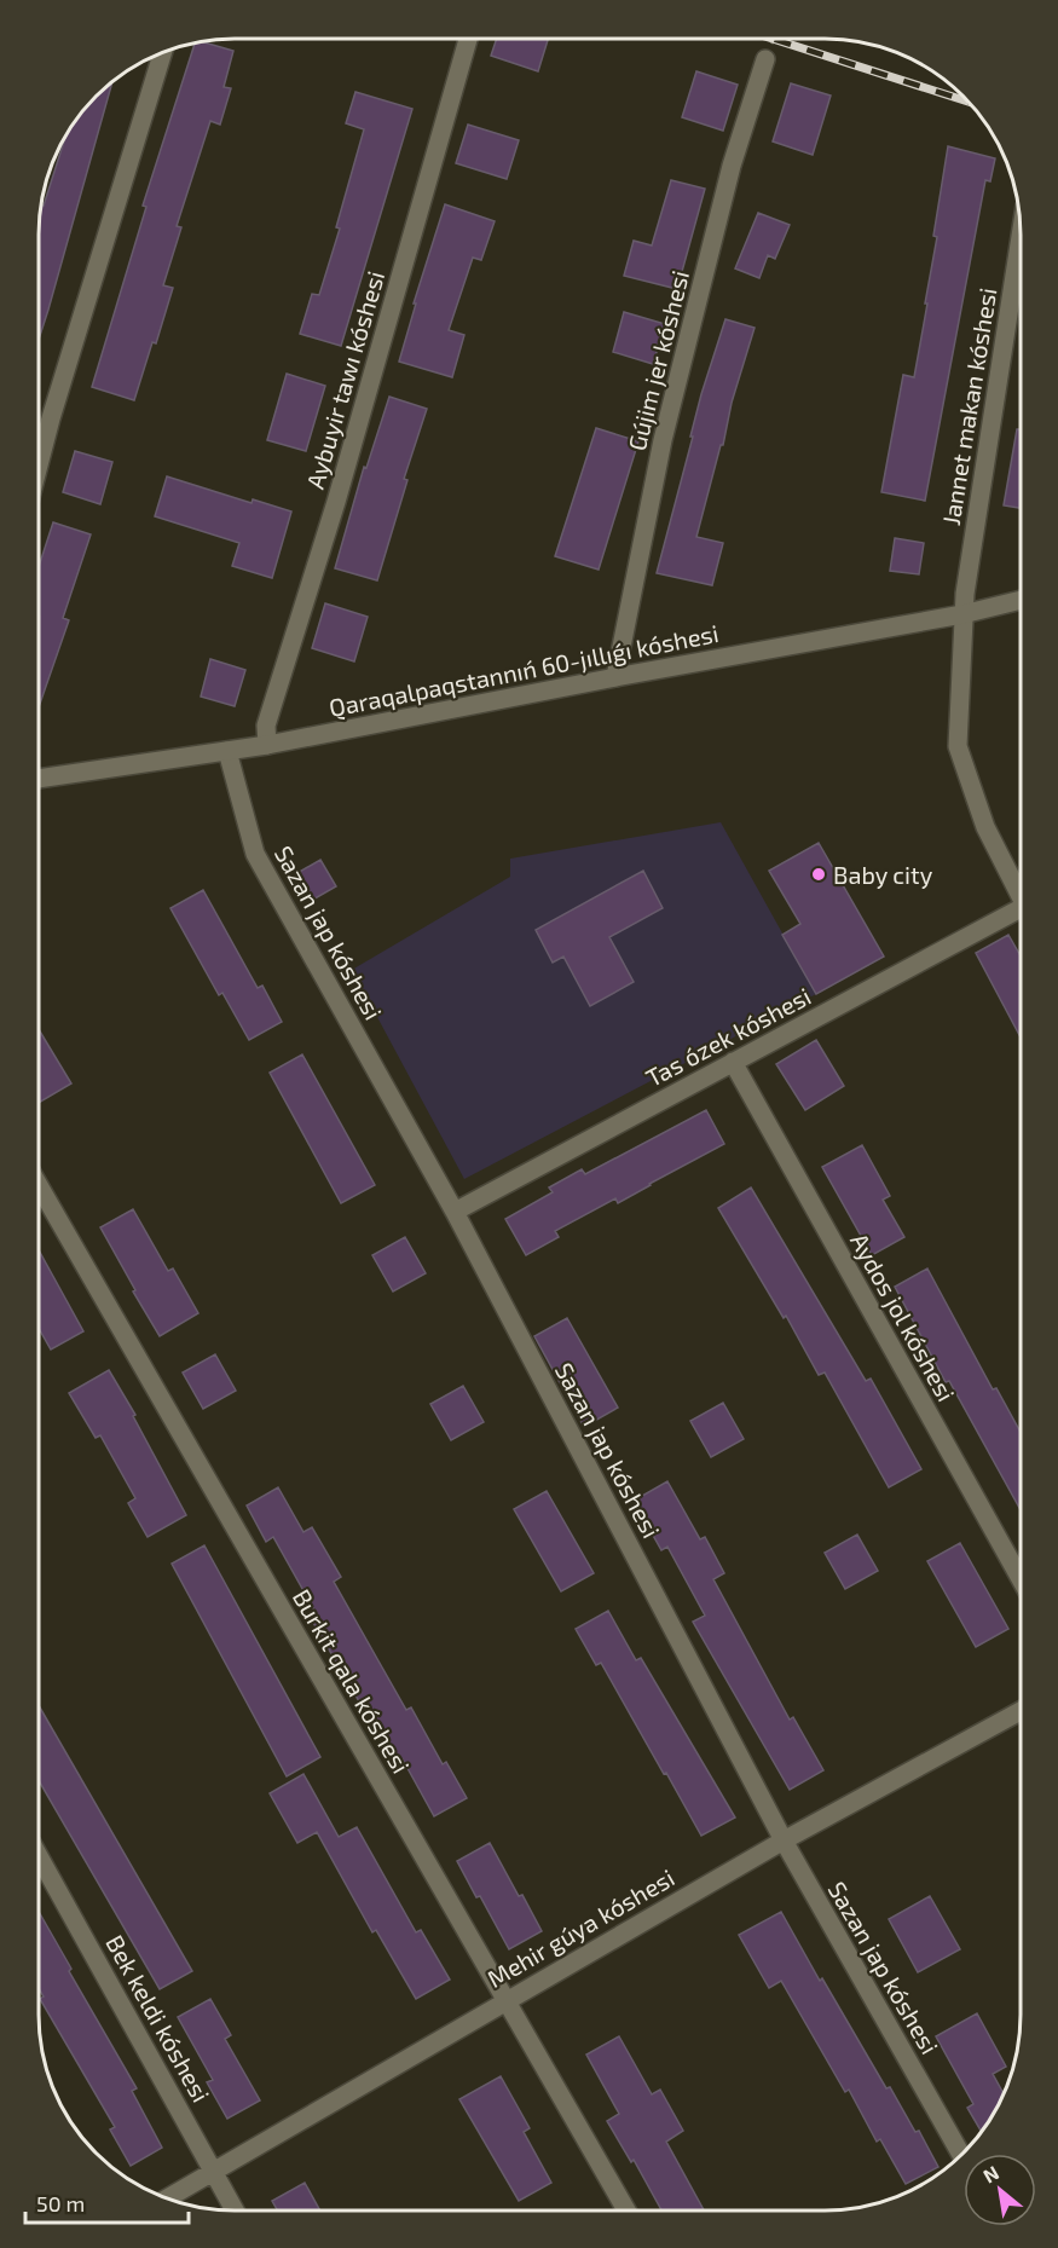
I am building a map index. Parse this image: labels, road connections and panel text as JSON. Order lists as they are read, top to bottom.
{
  "streets": {
    "street": [
      "Gújim jer kóshesi",
      "Aybuyir tawı kóshesi",
      "Jannet makan kóshesi",
      "Qaraqalpaqstannıń 60-jıllıǵı kóshesi",
      "Sazan jap kóshesi",
      "Tas ózek kóshesi",
      "Aydos jol kóshesi",
      "Burkit qala kóshesi",
      "Mehir gúyа kóshesi",
      "Bek keldi kóshesi"
    ]
  },
  "crossings": [
    ["Gújim jer kóshesi", "Qaraqalpaqstannıń 60-jıllıǵı kóshesi"],
    ["Aybuyir tawı kóshesi", "Qaraqalpaqstannıń 60-jıllıǵı kóshesi"],
    ["Jannet makan kóshesi", "Qaraqalpaqstannıń 60-jıllıǵı kóshesi"],
    ["Jannet makan kóshesi", "Tas ózek kóshesi"],
    ["Qaraqalpaqstannıń 60-jıllıǵı kóshesi", "Sazan jap kóshesi"],
    ["Qaraqalpaqstannıń 60-jıllıǵı kóshesi", "Tas ózek kóshesi"],
    ["Sazan jap kóshesi", "Tas ózek kóshesi"],
    ["Sazan jap kóshesi", "Mehir gúyа kóshesi"],
    ["Tas ózek kóshesi", "Aydos jol kóshesi"],
    ["Burkit qala kóshesi", "Mehir gúyа kóshesi"],
    ["Mehir gúyа kóshesi", "Bek keldi kóshesi"]
  ],
  "places": ["Baby city"],
  "scale_bar": "50 m",
  "north": "top left"
}
